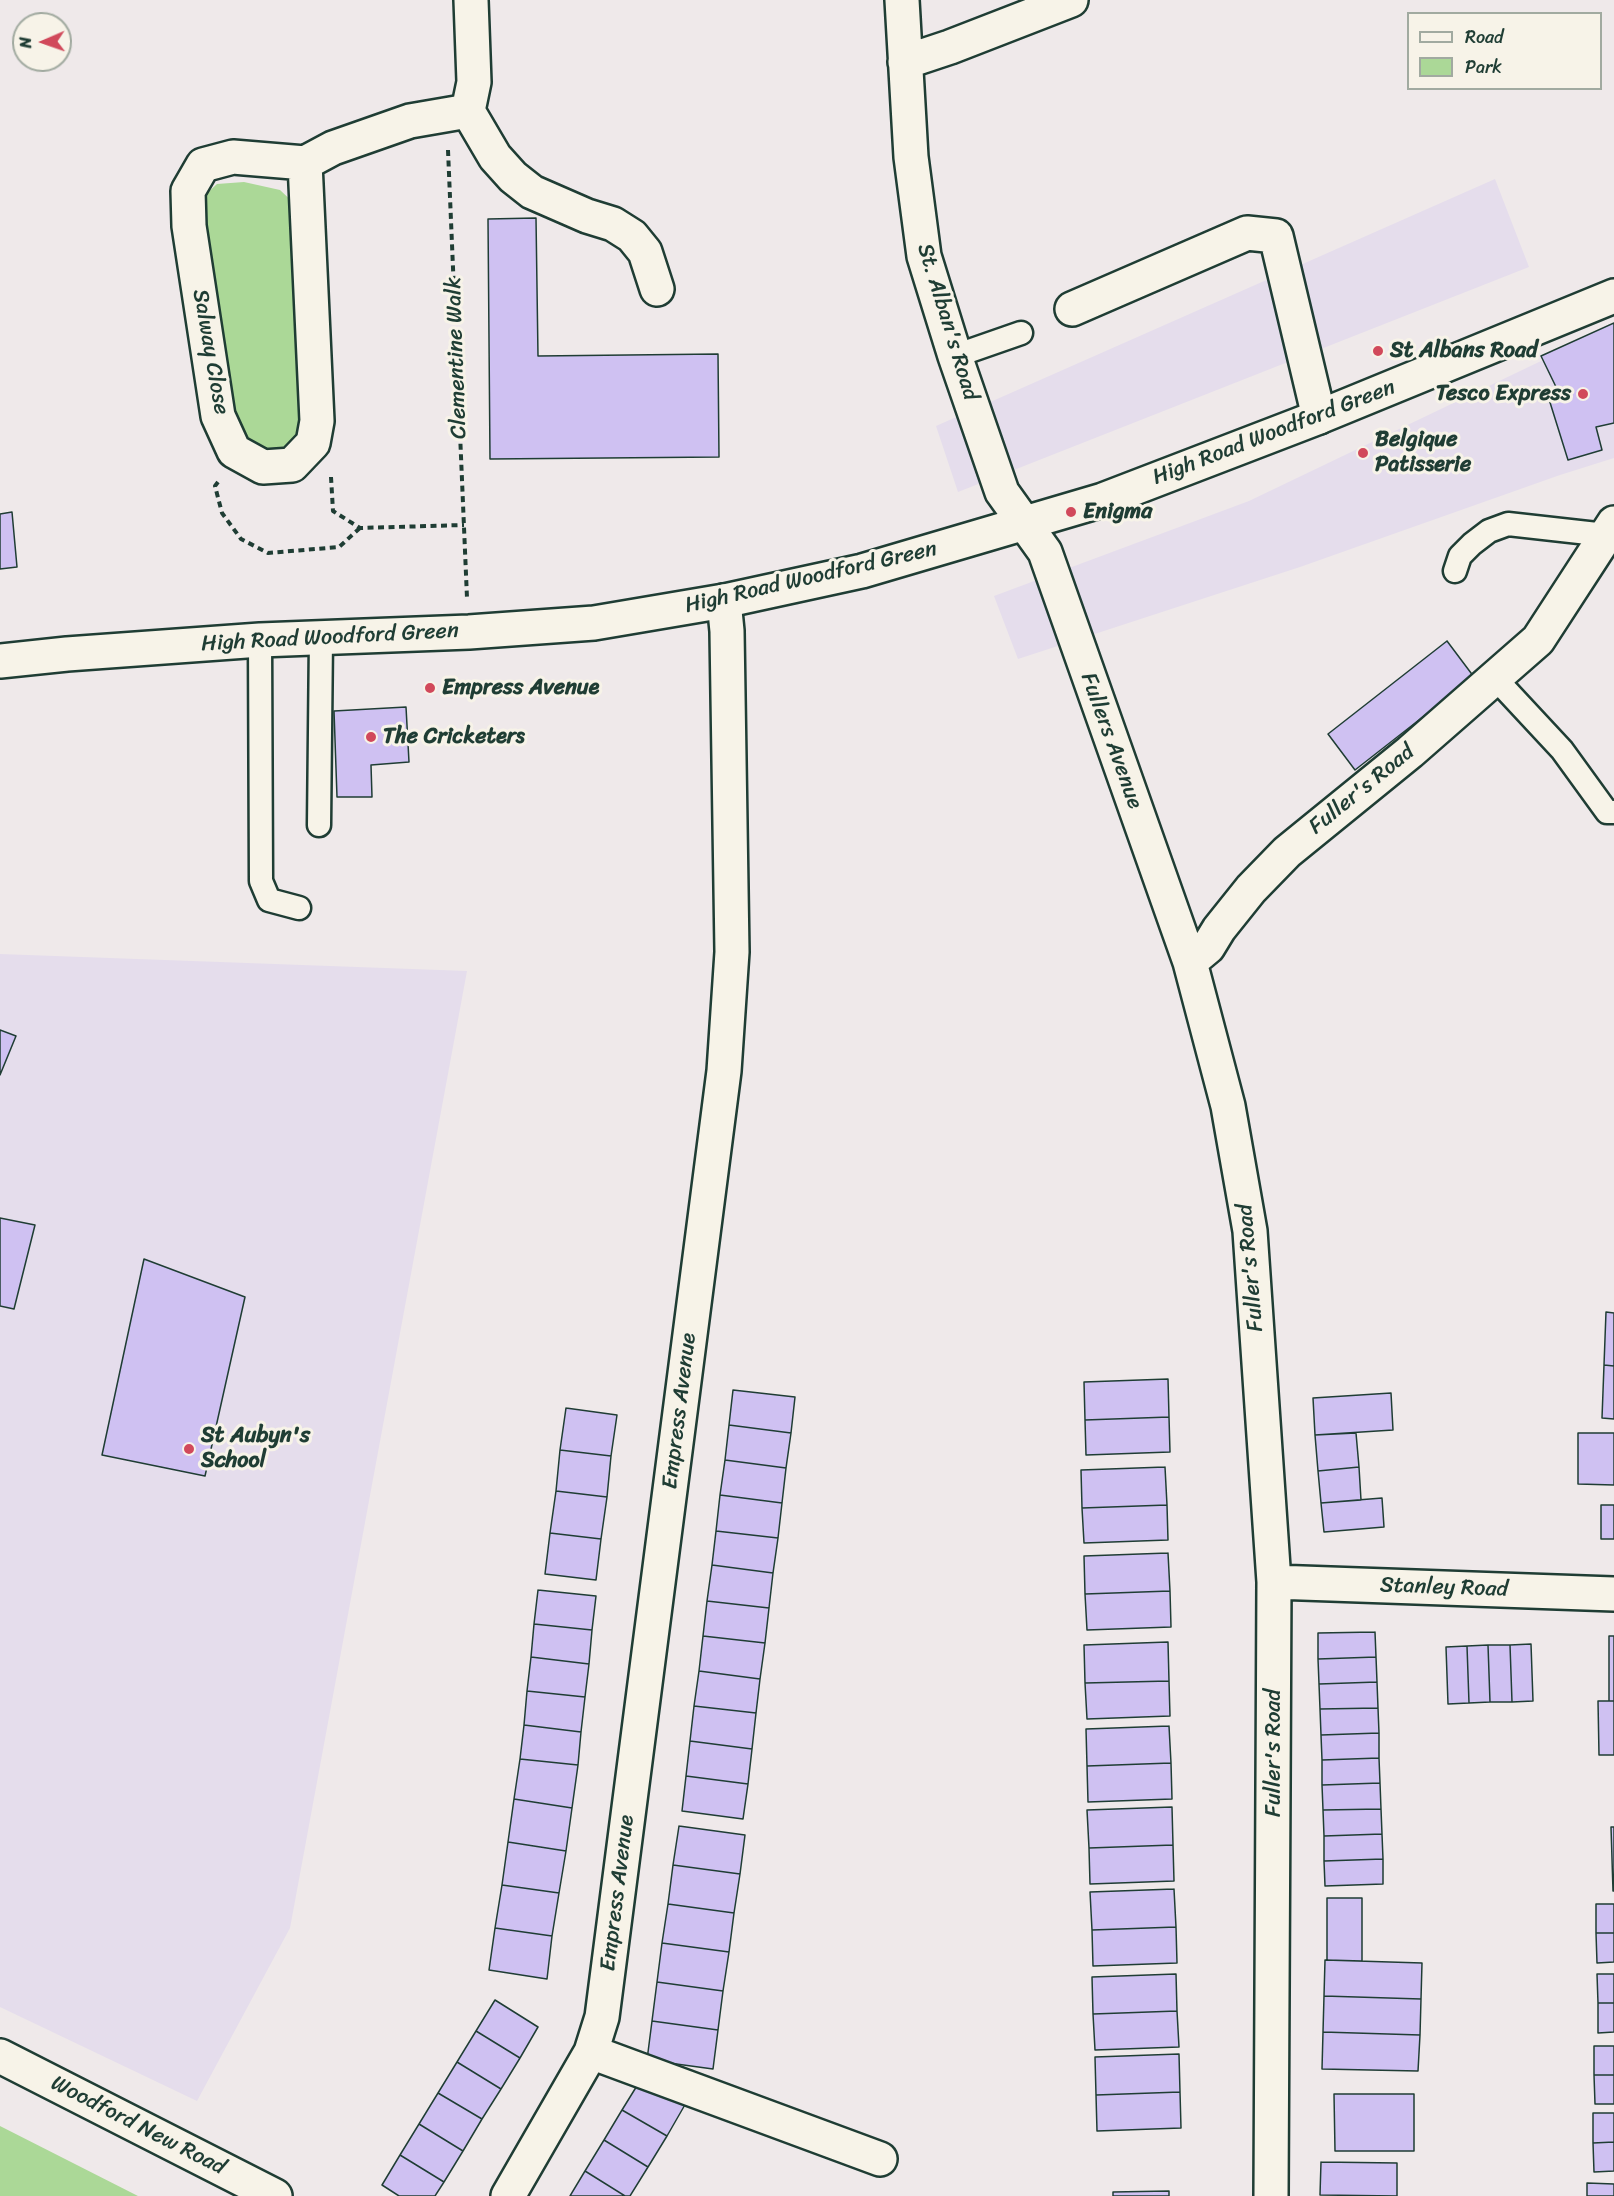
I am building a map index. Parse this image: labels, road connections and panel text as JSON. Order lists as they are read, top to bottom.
{
  "streets": {
    "street": [
      "St. Alban's Road",
      "Salway Close",
      "High Road Woodford Green",
      "Fullers Avenue",
      "Fuller's Road",
      "Empress Avenue",
      "Stanley Road",
      "Woodford New Road"
    ],
    "path": ["Clementine Walk"]
  },
  "crossings": [
    ["St. Alban's Road", "High Road Woodford Green"],
    ["St. Alban's Road", "Fullers Avenue"],
    ["High Road Woodford Green", "Fullers Avenue"],
    ["High Road Woodford Green", "Empress Avenue"],
    ["Fullers Avenue", "Fuller's Road"],
    ["Fuller's Road", "Stanley Road"]
  ],
  "places": [
    "St Albans Road",
    "Tesco Express",
    "Belgique Patisserie",
    "Enigma",
    "Empress Avenue",
    "The Cricketers",
    "St Aubyn's School"
  ],
  "legend": ["Road", "Park"],
  "north": "left"
}
